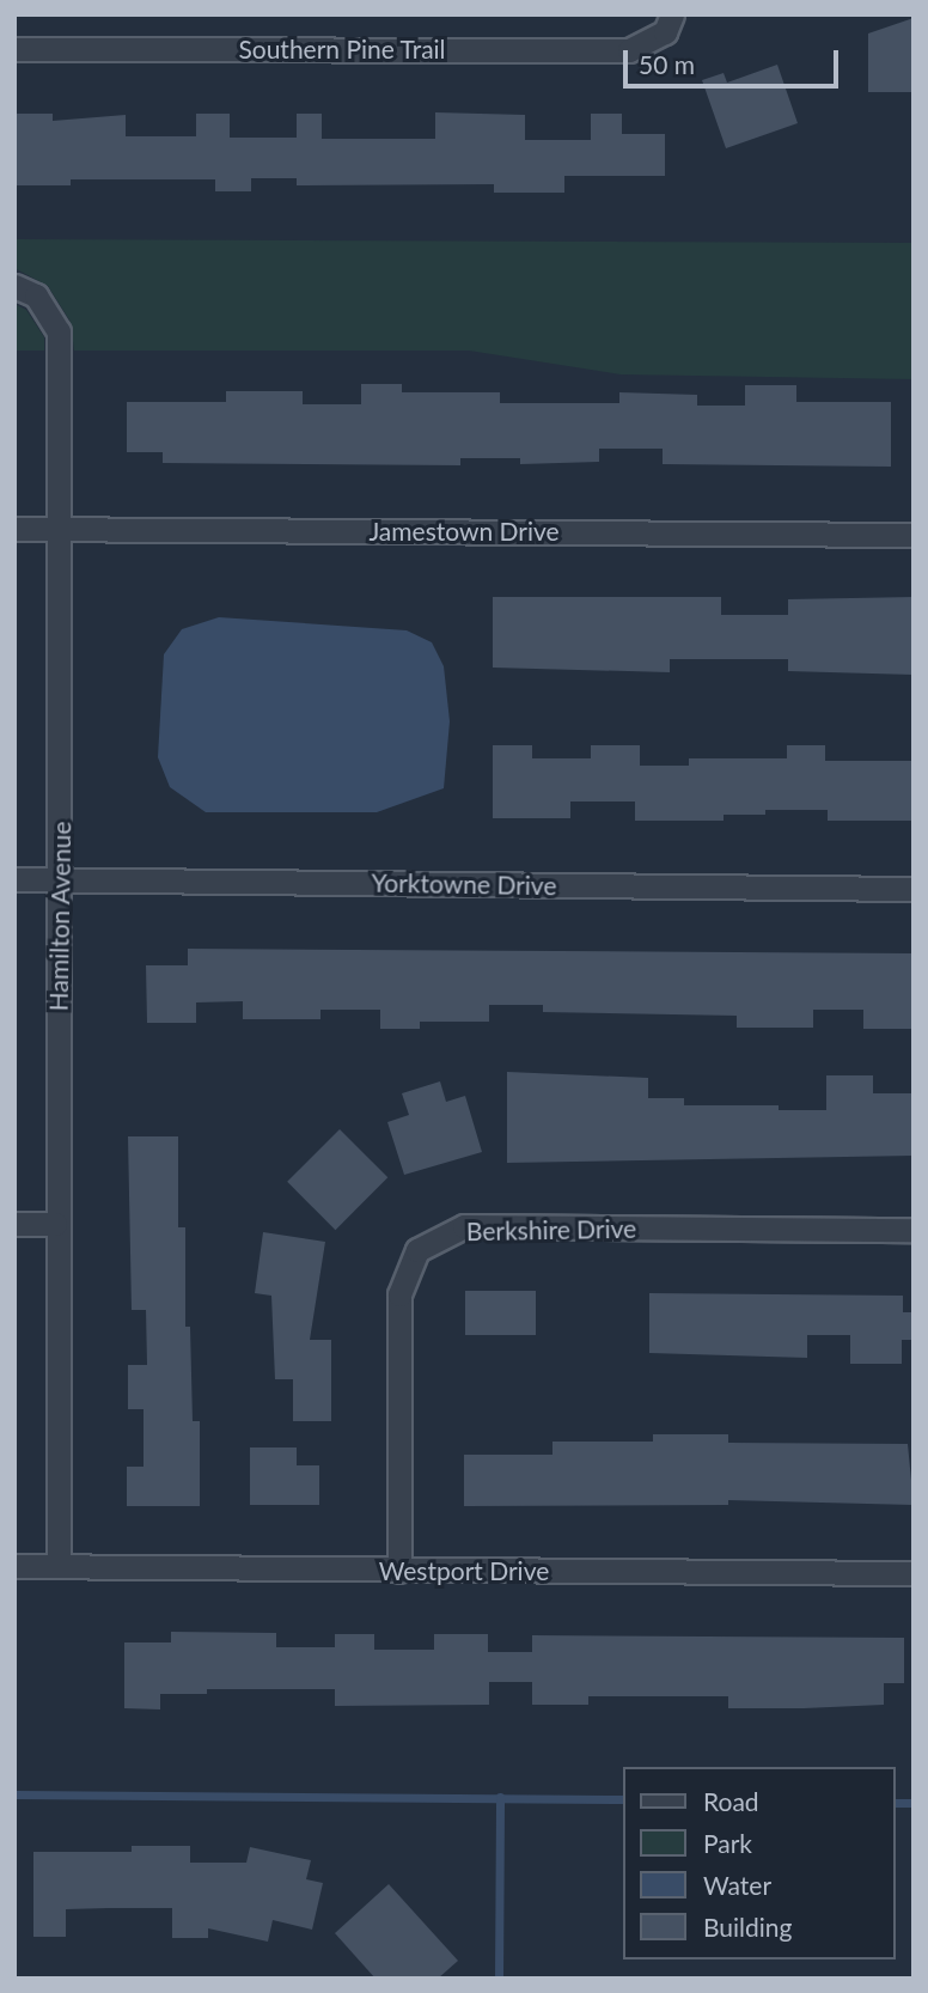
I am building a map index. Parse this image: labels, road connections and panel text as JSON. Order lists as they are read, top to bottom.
{
  "streets": {
    "street": [
      "Southern Pine Trail",
      "Jamestown Drive",
      "Yorktowne Drive",
      "Hamilton Avenue",
      "Berkshire Drive",
      "Westport Drive"
    ]
  },
  "crossings": [
    ["Jamestown Drive", "Hamilton Avenue"],
    ["Yorktowne Drive", "Hamilton Avenue"],
    ["Hamilton Avenue", "Westport Drive"],
    ["Berkshire Drive", "Westport Drive"]
  ],
  "legend": [
    "Road",
    "Park",
    "Water",
    "Building"
  ],
  "scale_bar": "50 m"
}
